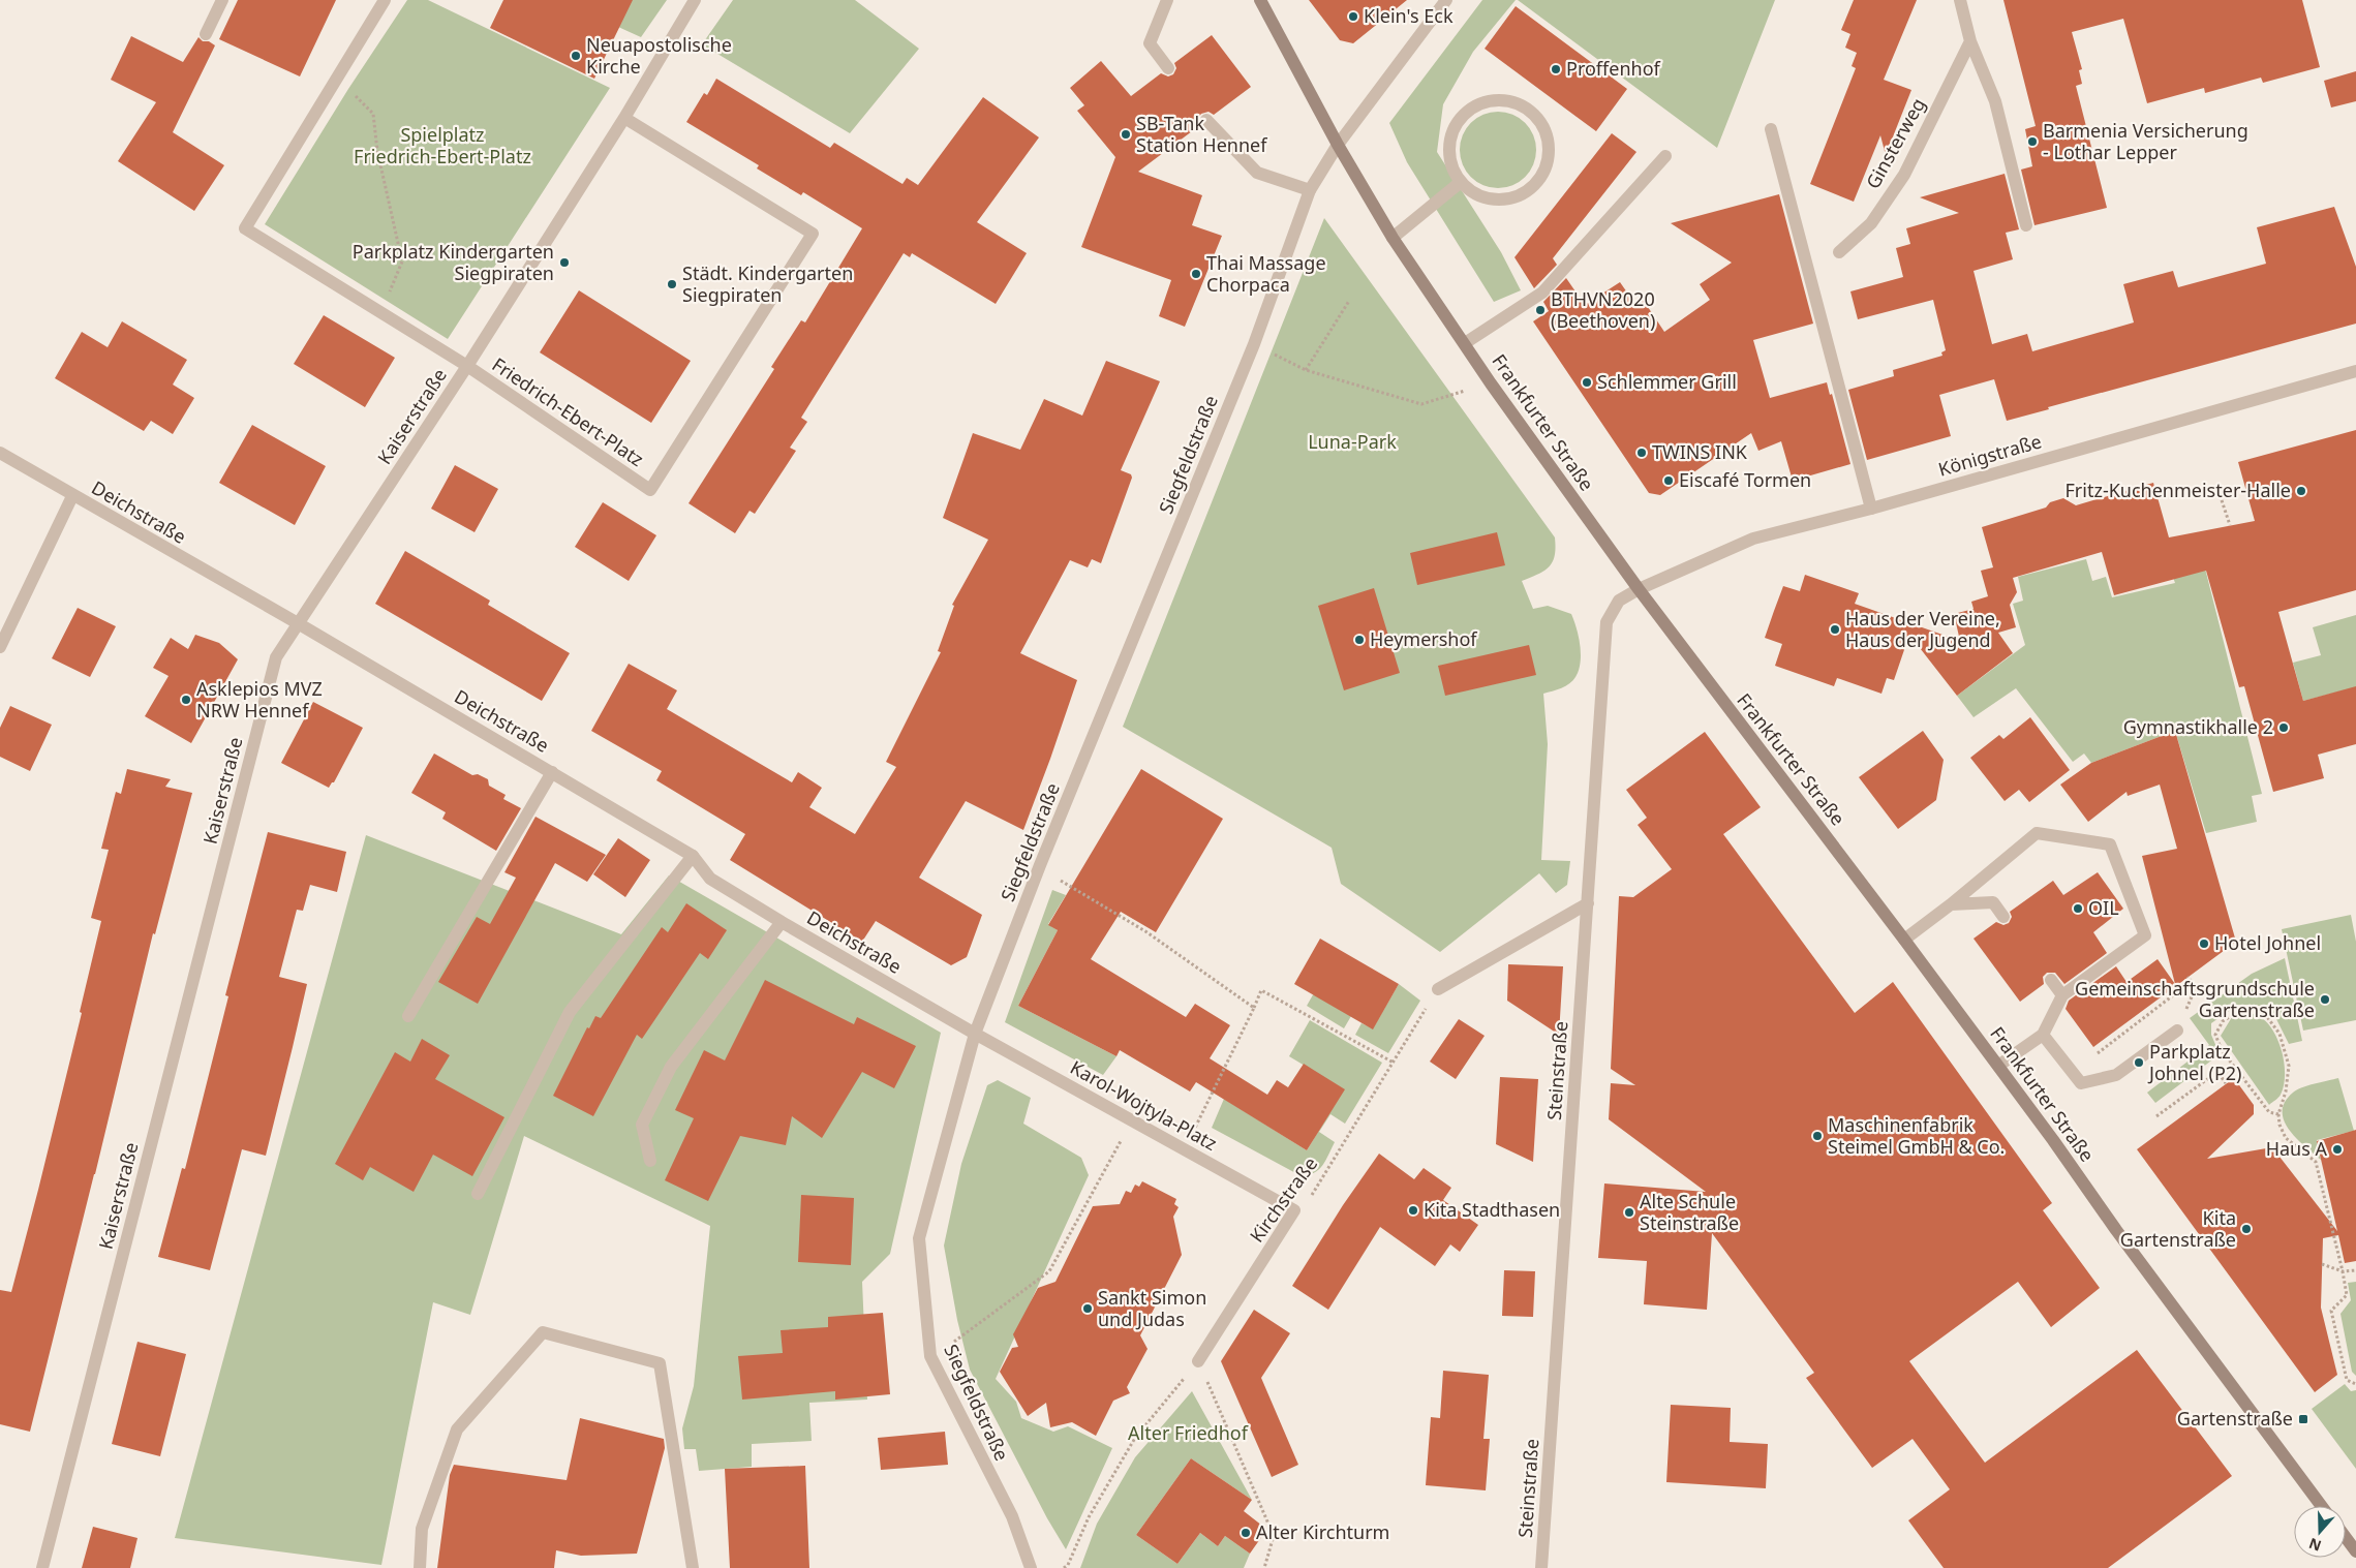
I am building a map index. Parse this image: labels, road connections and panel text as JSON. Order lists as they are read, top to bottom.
{
  "streets": {
    "main road": ["Frankfurter Straße"],
    "street": [
      "Ginsterweg",
      "Friedrich-Ebert-Platz",
      "Kaiserstraße",
      "Siegfeldstraße",
      "Königstraße",
      "Deichstraße",
      "Steinstraße",
      "Karol-Wojtyla-Platz",
      "Kirchstraße"
    ]
  },
  "crossings": [
    ["Friedrich-Ebert-Platz", "Kaiserstraße"],
    ["Kaiserstraße", "Deichstraße"],
    ["Frankfurter Straße", "Siegfeldstraße"],
    ["Frankfurter Straße", "Königstraße"],
    ["Frankfurter Straße", "Steinstraße"],
    ["Siegfeldstraße", "Deichstraße"],
    ["Siegfeldstraße", "Karol-Wojtyla-Platz"],
    ["Königstraße", "Steinstraße"],
    ["Deichstraße", "Karol-Wojtyla-Platz"],
    ["Karol-Wojtyla-Platz", "Kirchstraße"]
  ],
  "parks": ["Spielplatz Friedrich-Ebert-Platz", "Luna-Park", "Alter Friedhof"],
  "places": {
    "other": [
      "Klein's Eck",
      "Neuapostolische Kirche",
      "Proffenhof",
      "SB-Tank Station Hennef",
      "Barmenia Versicherung - Lothar Lepper",
      "Parkplatz Kindergarten Siegpiraten",
      "Thai Massage Chorpaca",
      "Städt. Kindergarten Siegpiraten",
      "BTHVN2020 (Beethoven)",
      "Schlemmer Grill",
      "TWINS INK",
      "Eiscafé Tormen",
      "Fritz-Kuchenmeister-Halle",
      "Haus der Vereine, Haus der Jugend",
      "Heymershof",
      "Asklepios MVZ NRW Hennef",
      "Gymnastikhalle 2",
      "OIL",
      "Hotel Johnel",
      "Gemeinschaftsgrundschule Gartenstraße",
      "Parkplatz Johnel (P2)",
      "Maschinenfabrik Steimel GmbH & Co.",
      "Haus A",
      "Kita Stadthasen",
      "Alte Schule Steinstraße",
      "Kita Gartenstraße",
      "Sankt Simon und Judas",
      "Alter Kirchturm"
    ],
    "transit": ["Gartenstraße"]
  },
  "north": "bottom"
}
